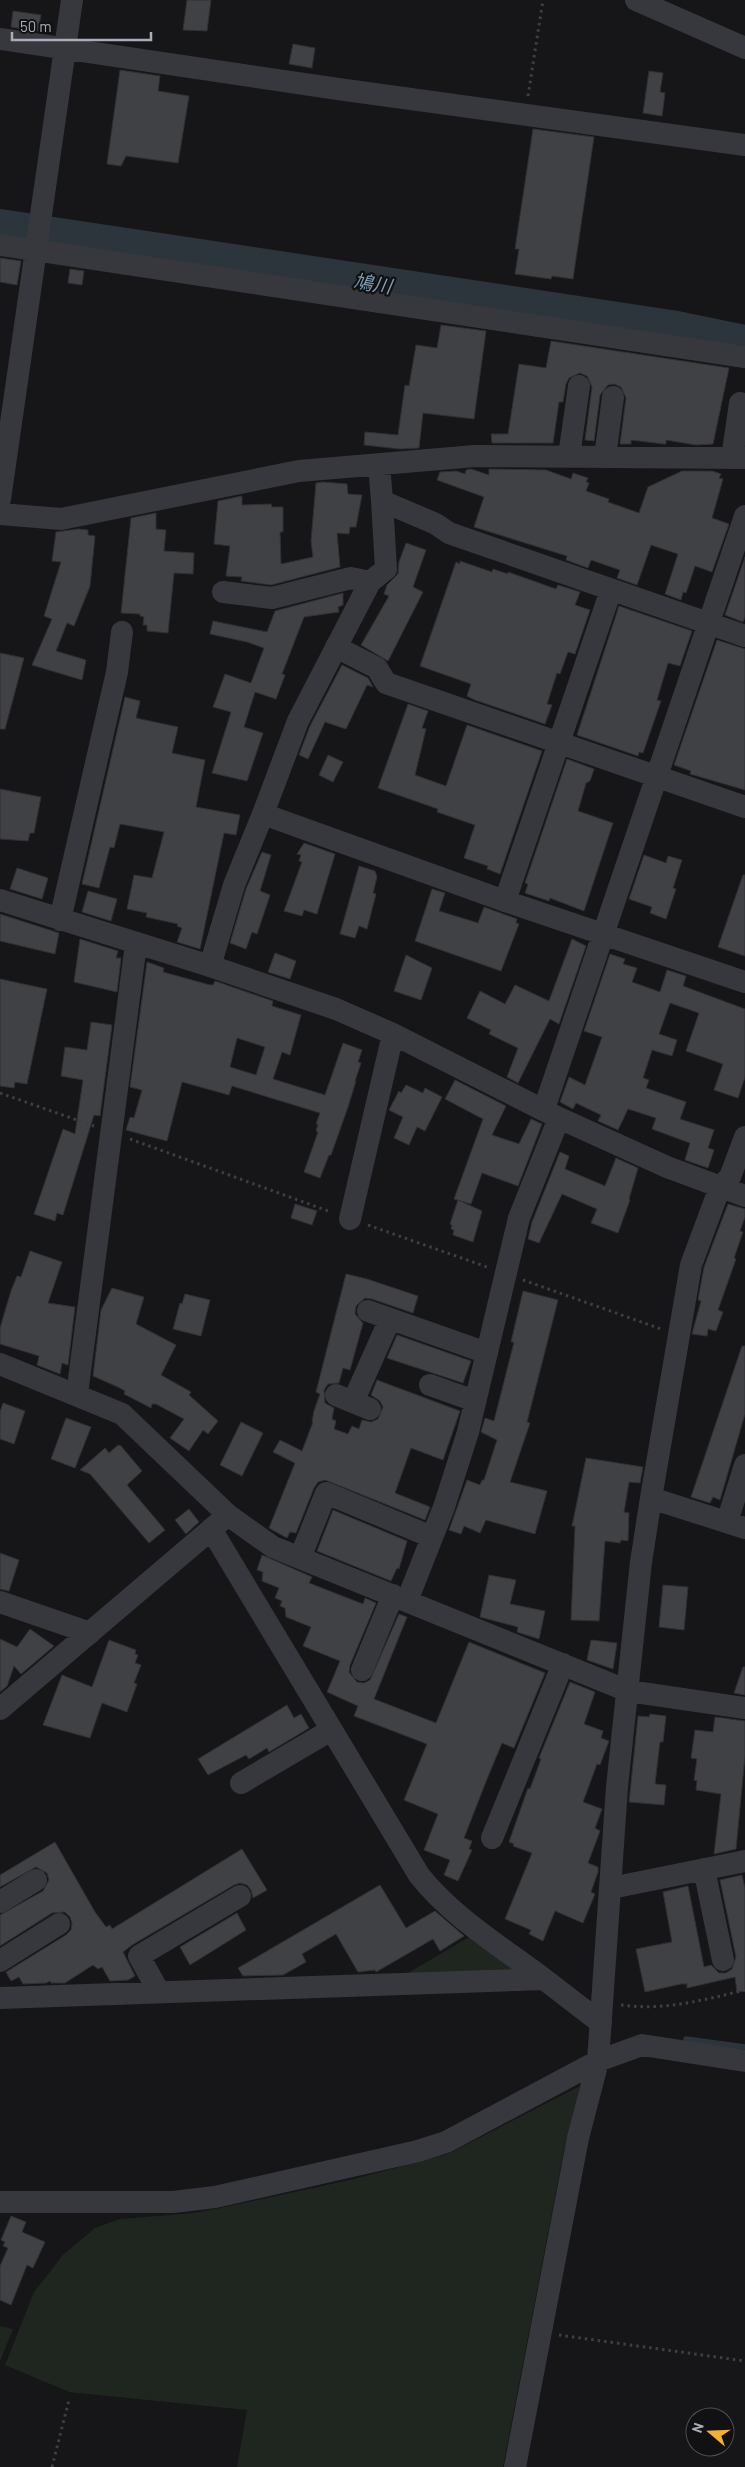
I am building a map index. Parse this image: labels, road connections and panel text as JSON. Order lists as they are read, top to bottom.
{
  "water": ["鳩川"],
  "scale_bar": "50 m",
  "north": "left"
}
